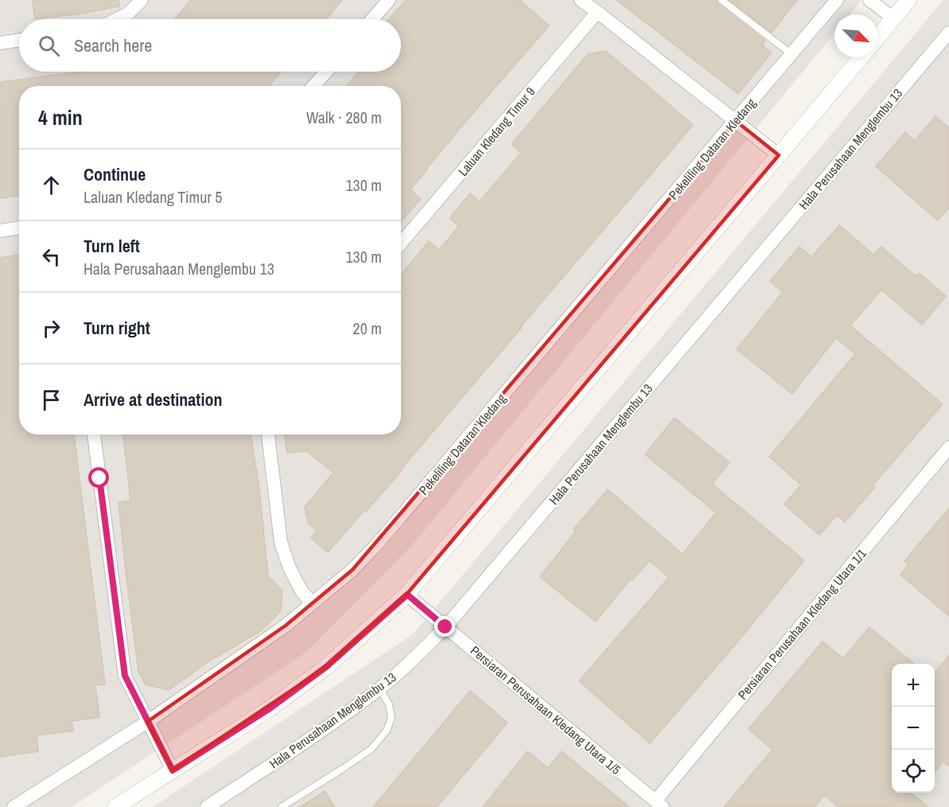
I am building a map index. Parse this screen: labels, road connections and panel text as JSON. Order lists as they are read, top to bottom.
{
  "streets": {
    "street": [
      "Laluan Kledang Timur 9",
      "Pekeliling Dataran Kledang",
      "Hala Perusahaan Menglembu 13",
      "Persiaran Perusahaan Kledang Utara 1/1",
      "Persiaran Perusahaan Kledang Utara 1/5"
    ]
  },
  "crossings": [
    ["Hala Perusahaan Menglembu 13", "Persiaran Perusahaan Kledang Utara 1/5"],
    ["Persiaran Perusahaan Kledang Utara 1/1", "Persiaran Perusahaan Kledang Utara 1/5"]
  ],
  "north": "bottom right",
  "page": {
    "search": "Search here",
    "heading": ["4 min", "Walk · 280 m"],
    "list": [
      ["Continue", "Laluan Kledang Timur 5", "130 m"],
      ["Turn left", "Hala Perusahaan Menglembu 13", "130 m"],
      ["Turn right", "20 m"],
      "Arrive at destination"
    ],
    "map_buttons": ["+", "−"]
  }
}
